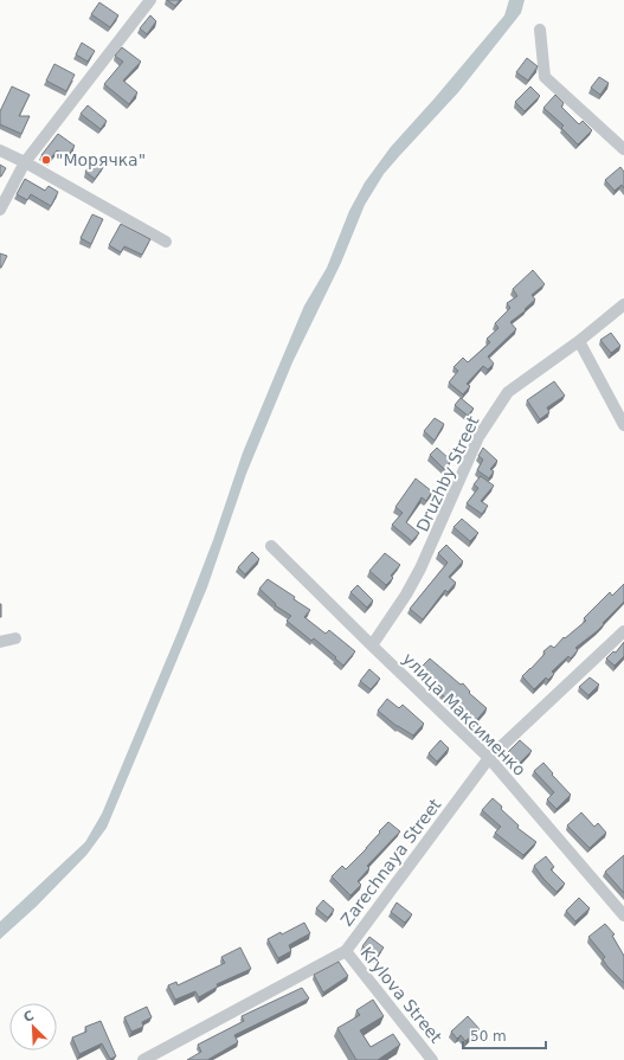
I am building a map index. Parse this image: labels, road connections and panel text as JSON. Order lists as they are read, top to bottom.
{
  "streets": {
    "street": [
      "Druzhby Street",
      "улица Максименко",
      "Zarechnaya Street",
      "Krylova Street"
    ]
  },
  "crossings": [
    ["Druzhby Street", "улица Максименко"],
    ["улица Максименко", "Zarechnaya Street"],
    ["Zarechnaya Street", "Krylova Street"]
  ],
  "places": ["\"Морячка\""],
  "scale_bar": "50 m",
  "north": "top left"
}
